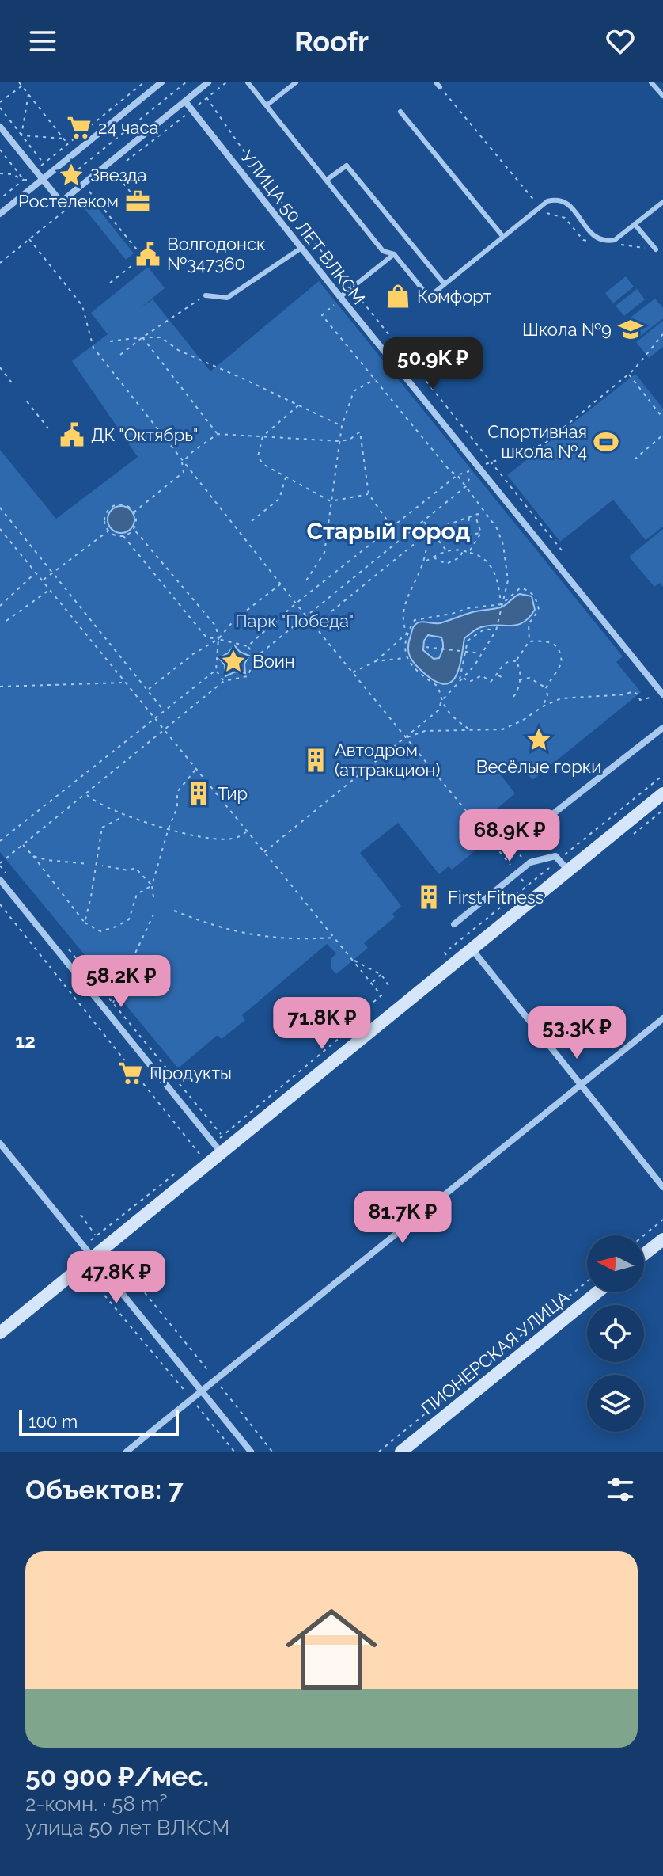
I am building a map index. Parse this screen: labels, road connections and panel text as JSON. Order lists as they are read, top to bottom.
{
  "streets": {
    "street": ["УЛИЦА 50 ЛЕТ ВЛКСМ", "ПИОНЕРСКАЯ УЛИЦА"]
  },
  "districts": ["Старый город", "12"],
  "parks": ["Парк \"Победа\""],
  "places": {
    "supermarket": ["24 часа", "Продукты"],
    "place": ["Звезда", "Воин", "Весёлые горки"],
    "office": ["Ростелеком"],
    "public building": ["Волгодонск №347360", "ДК \"Октябрь\""],
    "shop": ["Комфорт"],
    "school or university": ["Школа №9"],
    "sports": ["Спортивная школа №4"],
    "building": ["Автодром (аттракцион)", "Тир", "First Fitness"]
  },
  "scale_bar": "100 m",
  "north": "left",
  "page": {
    "header": "Roofr",
    "price": [
      "50.9K ₽",
      "68.9K ₽",
      "58.2K ₽",
      "71.8K ₽",
      "53.3K ₽",
      "81.7K ₽",
      "47.8K ₽"
    ],
    "scale": "100 m",
    "heading": "Объектов: 7",
    "list": [
      {
        "name": "50 900 ₽/мес.",
        "note": "2-комн. · 58 m² · улица 50 лет ВЛКСМ"
      }
    ]
  }
}
